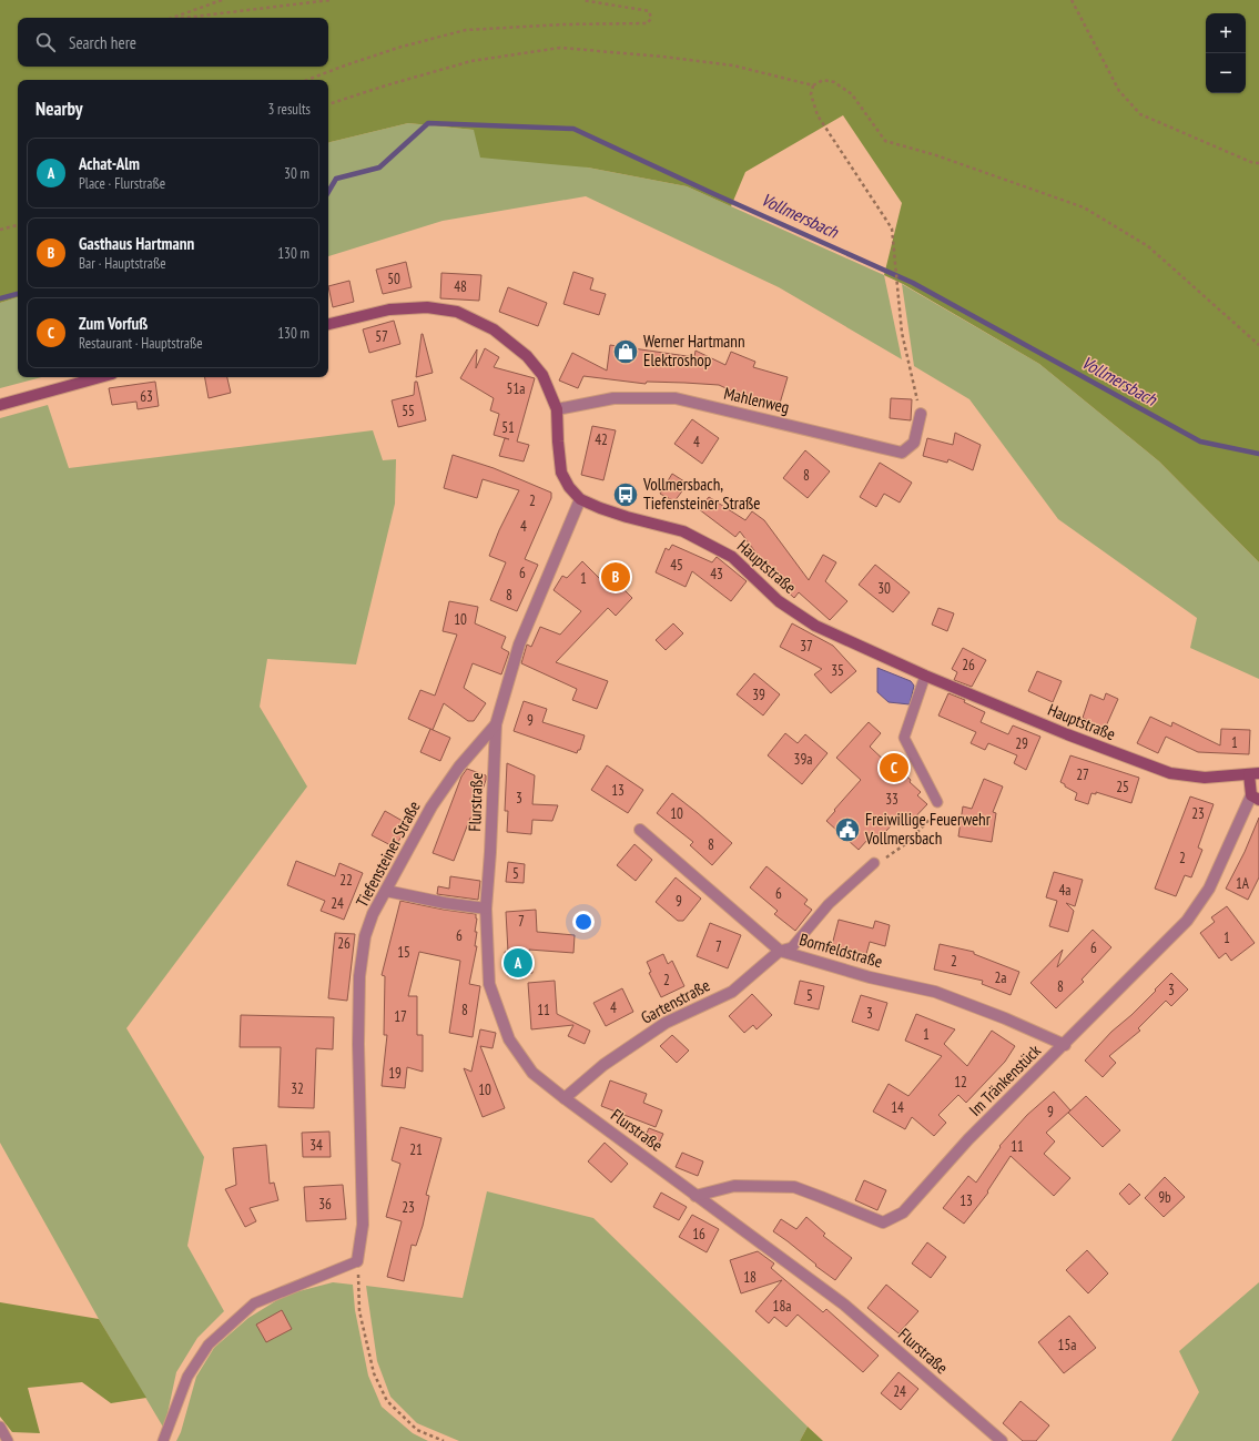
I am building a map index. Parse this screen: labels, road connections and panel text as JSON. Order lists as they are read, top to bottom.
{
  "streets": {
    "main road": ["Hauptstraße"],
    "street": [
      "Mahlenweg",
      "Flurstraße",
      "Tiefensteiner Straße",
      "Bornfeldstraße",
      "Gartenstraße",
      "Im Tränkenstück"
    ]
  },
  "crossings": [
    ["Mahlenweg", "Hauptstraße"],
    ["Hauptstraße", "Tiefensteiner Straße"],
    ["Hauptstraße", "Im Tränkenstück"],
    ["Flurstraße", "Tiefensteiner Straße"],
    ["Flurstraße", "Gartenstraße"],
    ["Flurstraße", "Im Tränkenstück"],
    ["Bornfeldstraße", "Gartenstraße"],
    ["Bornfeldstraße", "Im Tränkenstück"]
  ],
  "water": ["Vollmersbach"],
  "places": {
    "shop": ["Werner Hartmann Elektroshop"],
    "bus stop": ["Vollmersbach, Tiefensteiner Straße"],
    "public building": ["Freiwillige Feuerwehr Vollmersbach"]
  },
  "house_numbers": [
    "50",
    "48",
    "57",
    "51a",
    "63",
    "55",
    "51",
    "42",
    "4",
    "8",
    "2",
    "4",
    "45",
    "6",
    "43",
    "1",
    "30",
    "8",
    "10",
    "37",
    "26",
    "35",
    "39",
    "9",
    "1",
    "29",
    "39a",
    "27",
    "25",
    "13",
    "3",
    "33",
    "10",
    "23",
    "8",
    "2",
    "5",
    "22",
    "1A",
    "4a",
    "6",
    "9",
    "24",
    "7",
    "6",
    "1",
    "26",
    "7",
    "6",
    "15",
    "2",
    "2a",
    "2",
    "8",
    "3",
    "5",
    "4",
    "8",
    "11",
    "3",
    "17",
    "1",
    "19",
    "12",
    "32",
    "10",
    "14",
    "9",
    "34",
    "11",
    "21",
    "9b",
    "13",
    "36",
    "23",
    "16",
    "18",
    "18a",
    "15a",
    "24"
  ],
  "page": {
    "map_buttons": ["+", "−"],
    "search": "Search here",
    "heading": ["Nearby", "3 results"],
    "list": [
      {
        "mark": "A",
        "name": "Achat-Alm",
        "note": "Place · Flurstraße",
        "value": "30 m"
      },
      {
        "mark": "B",
        "name": "Gasthaus Hartmann",
        "note": "Bar · Hauptstraße",
        "value": "130 m"
      },
      {
        "mark": "C",
        "name": "Zum Vorfuß",
        "note": "Restaurant · Hauptstraße",
        "value": "130 m"
      }
    ],
    "pins": ["B", "C", "A"]
  }
}
